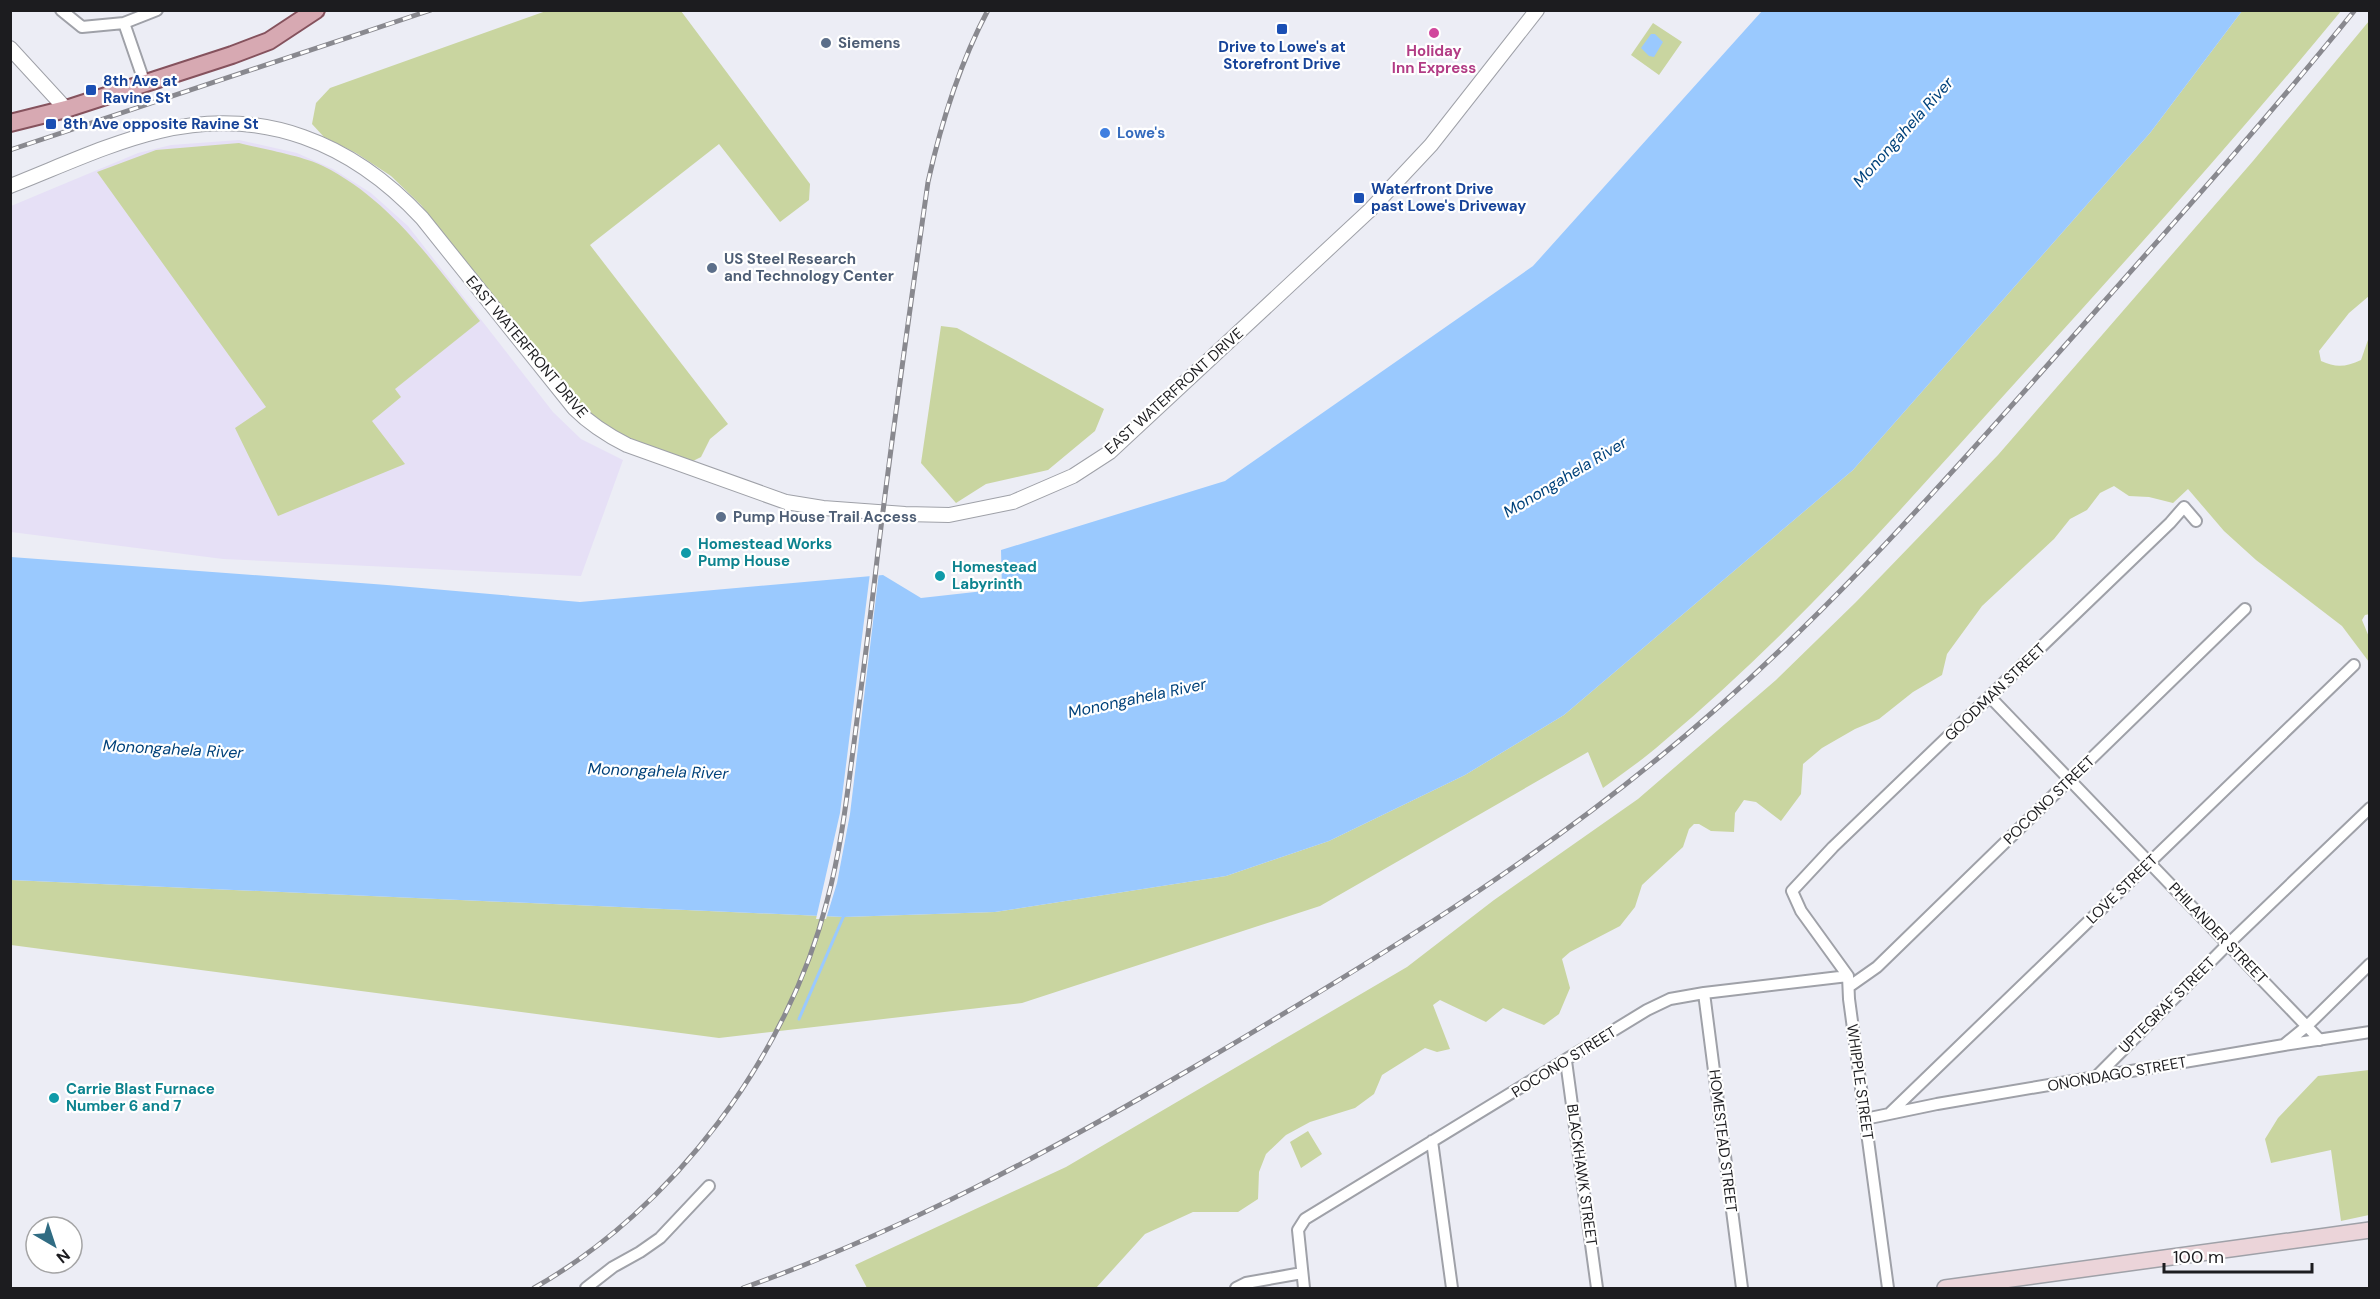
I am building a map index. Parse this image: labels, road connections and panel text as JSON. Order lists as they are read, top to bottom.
{
  "streets": {
    "street": [
      "EAST WATERFRONT DRIVE",
      "GOODMAN STREET",
      "POCONO STREET",
      "LOVE STREET",
      "PHILANDER STREET",
      "UPTEGRAF STREET",
      "ONONDAGO STREET",
      "WHIPPLE STREET",
      "HOMESTEAD STREET",
      "BLACKHAWK STREET"
    ]
  },
  "crossings": [
    ["GOODMAN STREET", "POCONO STREET"],
    ["GOODMAN STREET", "PHILANDER STREET"],
    ["GOODMAN STREET", "WHIPPLE STREET"],
    ["POCONO STREET", "PHILANDER STREET"],
    ["POCONO STREET", "WHIPPLE STREET"],
    ["POCONO STREET", "HOMESTEAD STREET"],
    ["POCONO STREET", "BLACKHAWK STREET"],
    ["LOVE STREET", "PHILANDER STREET"],
    ["LOVE STREET", "ONONDAGO STREET"],
    ["PHILANDER STREET", "UPTEGRAF STREET"],
    ["PHILANDER STREET", "ONONDAGO STREET"],
    ["UPTEGRAF STREET", "ONONDAGO STREET"],
    ["ONONDAGO STREET", "WHIPPLE STREET"]
  ],
  "water": ["Monongahela River"],
  "places": {
    "transit": [
      "Drive to Lowe's at Storefront Drive",
      "8th Ave at Ravine St",
      "8th Ave opposite Ravine St",
      "Waterfront Drive past Lowe's Driveway"
    ],
    "other": [
      "Holiday Inn Express",
      "Siemens",
      "Lowe's",
      "US Steel Research and Technology Center",
      "Pump House Trail Access",
      "Homestead Works Pump House",
      "Homestead Labyrinth",
      "Carrie Blast Furnace Number 6 and 7"
    ]
  },
  "scale_bar": "100 m",
  "north": "bottom right"
}
